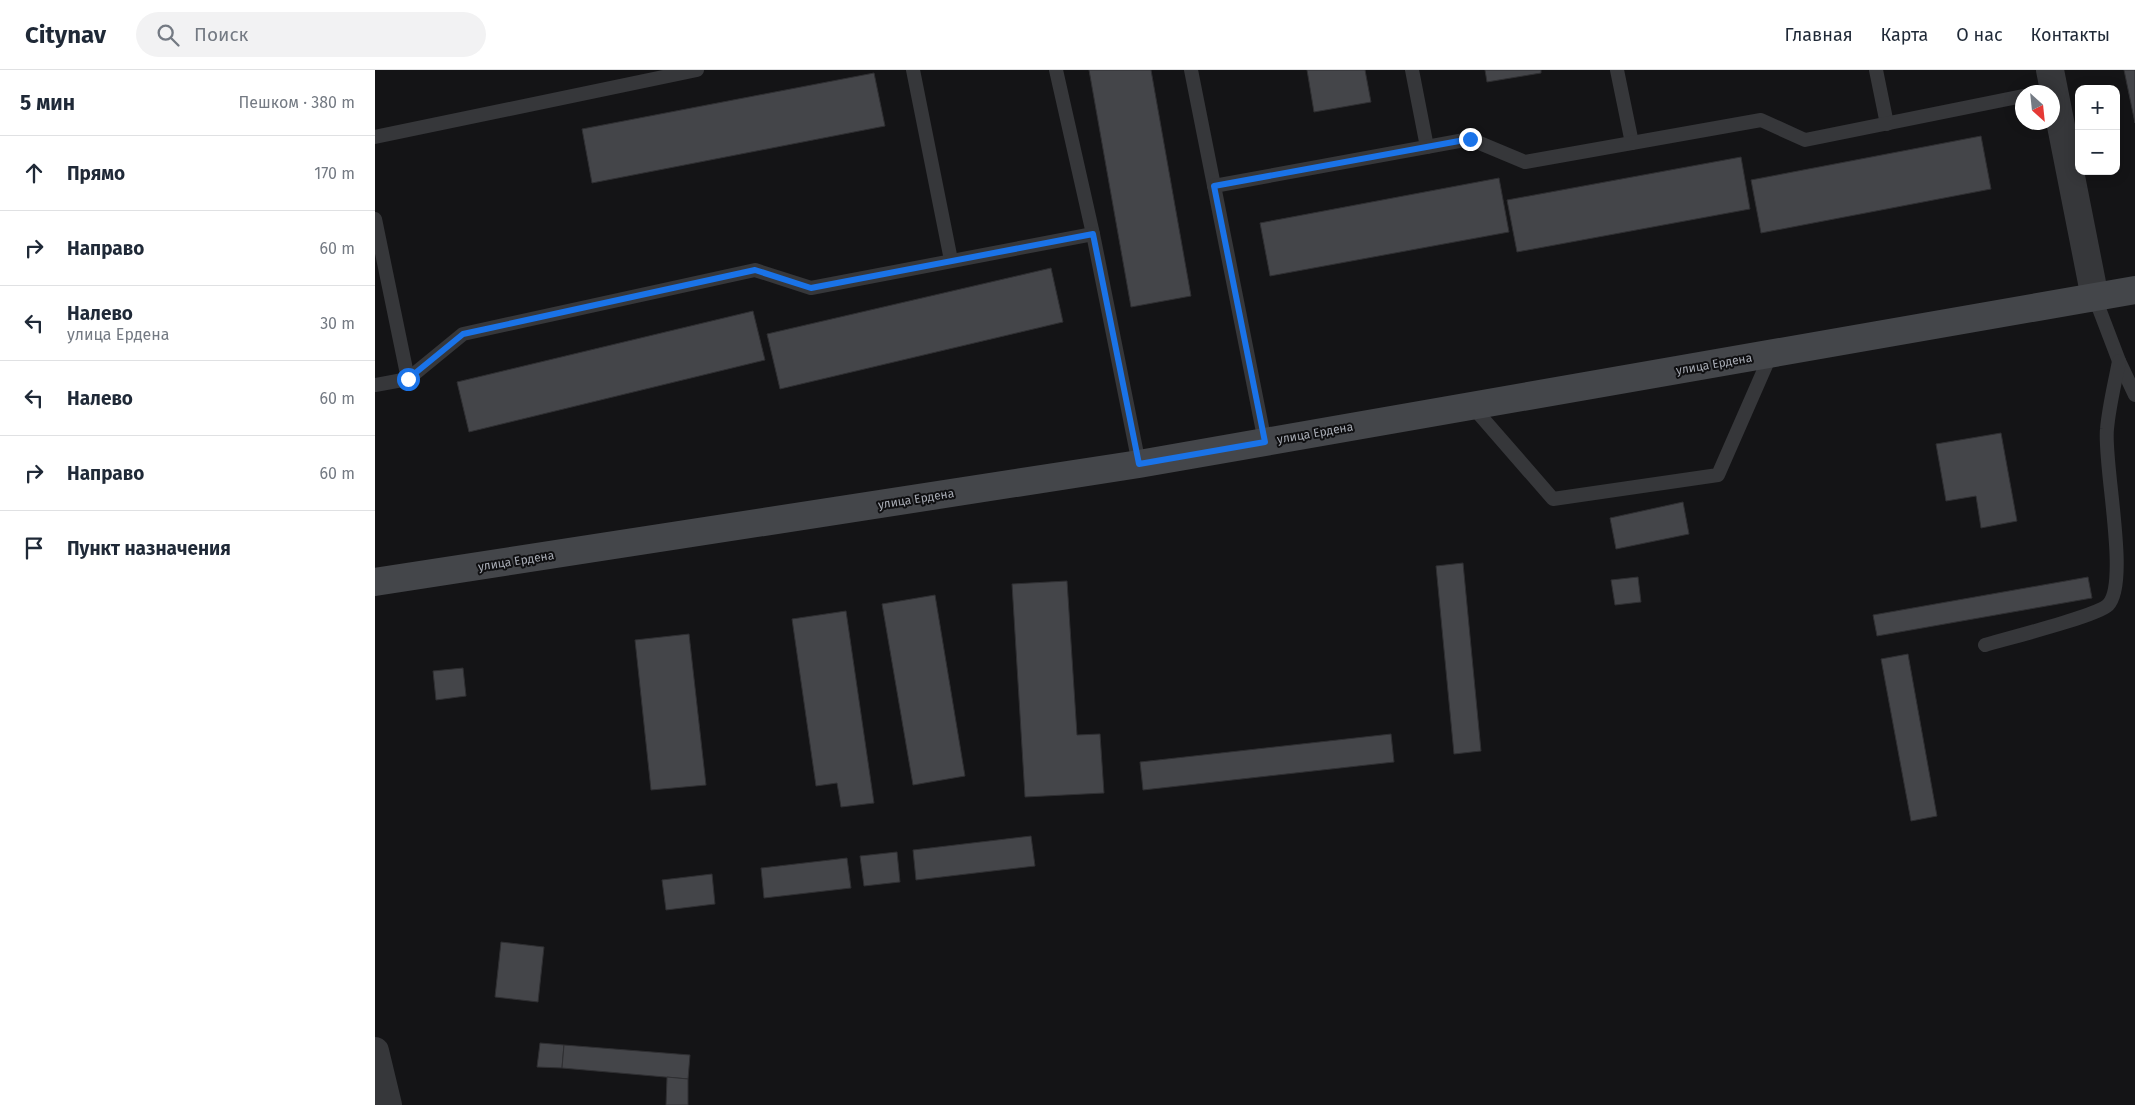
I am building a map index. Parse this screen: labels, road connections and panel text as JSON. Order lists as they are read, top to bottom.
{
  "streets": {
    "street": ["улица Ердена"]
  },
  "north": "bottom right",
  "page": {
    "header": "Citynav",
    "search": "Поиск",
    "nav": [
      "Главная",
      "Карта",
      "О нас",
      "Контакты"
    ],
    "heading": ["5 мин", "Пешком · 380 m"],
    "map_buttons": ["+", "−"],
    "list": [
      ["Прямо", "170 m"],
      ["Направо", "60 m"],
      ["Налево", "улица Ердена", "30 m"],
      ["Налево", "60 m"],
      ["Направо", "60 m"],
      "Пункт назначения"
    ]
  }
}
